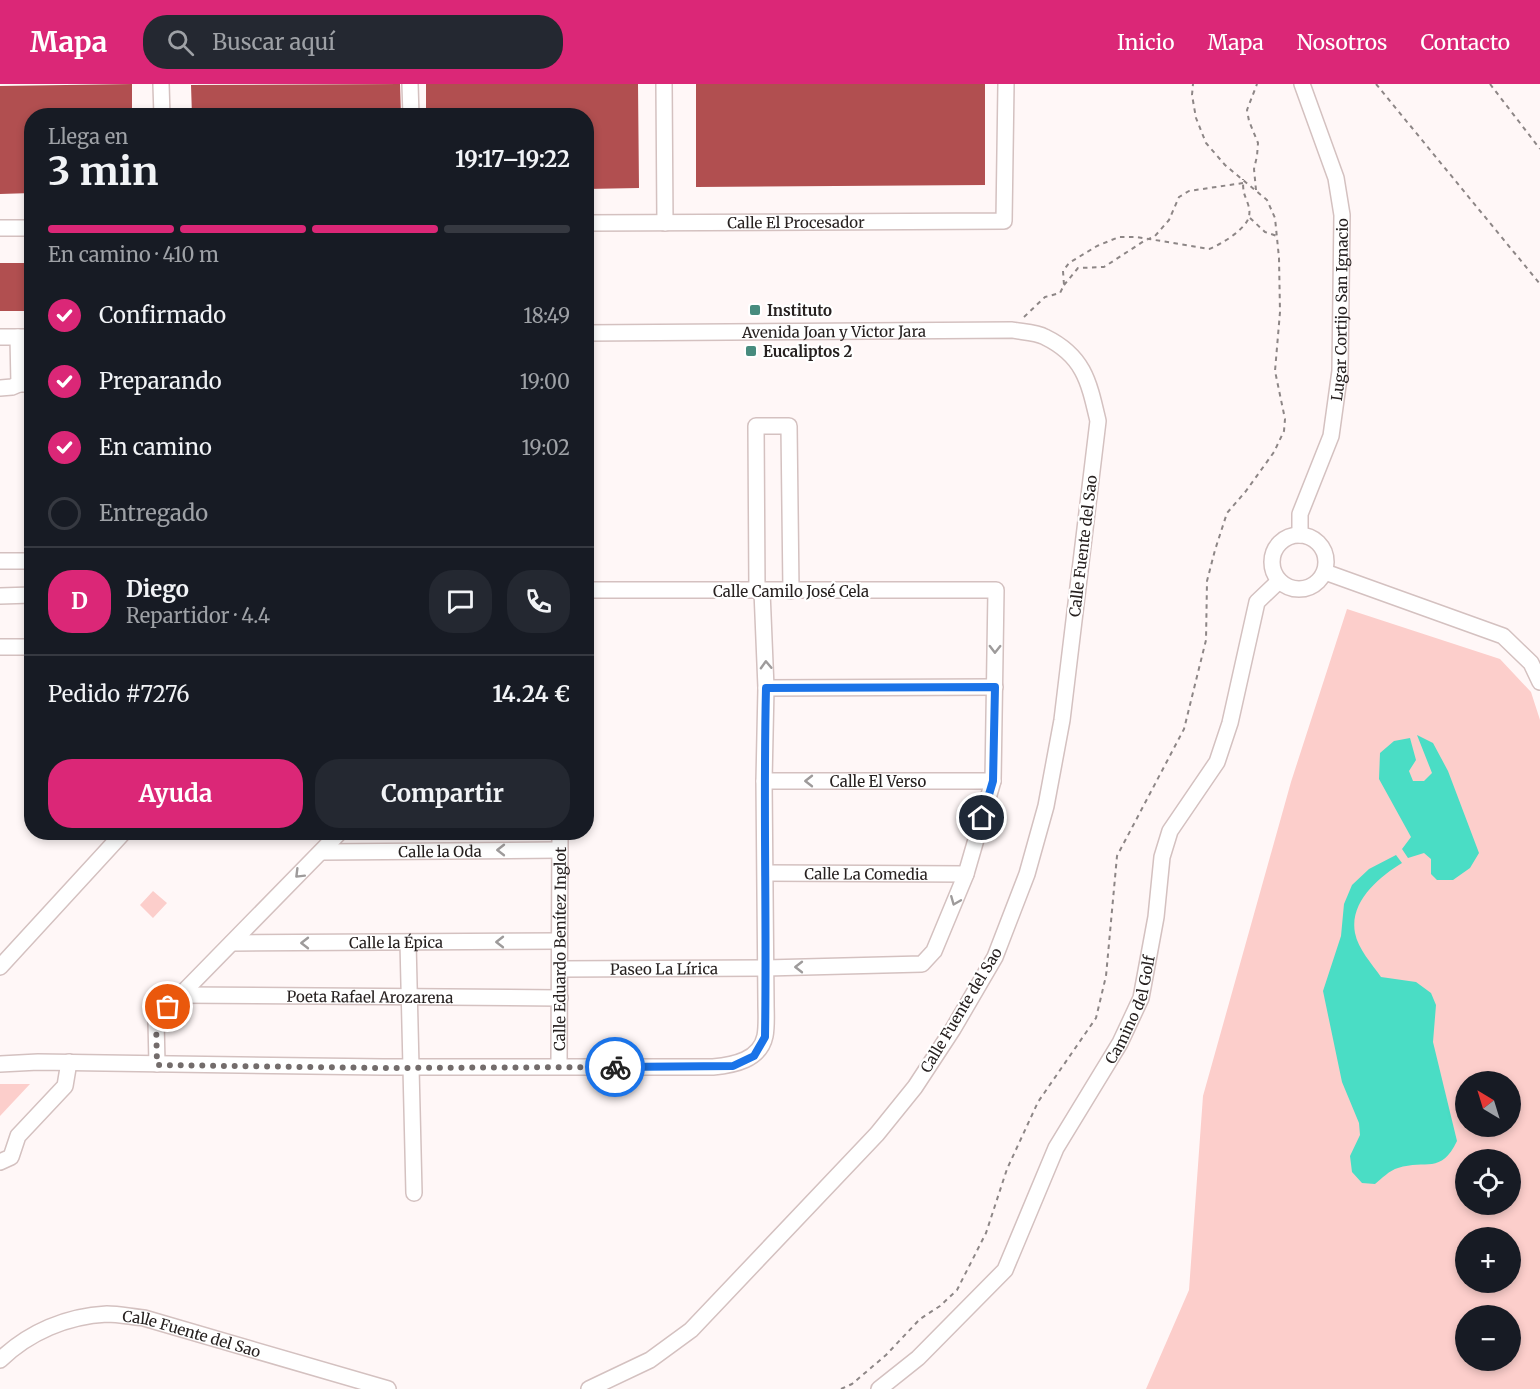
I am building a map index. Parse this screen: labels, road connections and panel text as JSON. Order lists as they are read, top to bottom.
{
  "streets": {
    "street": [
      "Calle El Procesador",
      "Lugar Cortijo San Ignacio",
      "Avenida Joan y Victor Jara",
      "Calle Fuente del Sao",
      "Calle Camilo José Cela",
      "Calle El Verso",
      "Calle la Oda",
      "Calle La Comedia",
      "Calle la Épica",
      "Calle Eduardo Benítez Inglot",
      "Paseo La Lírica",
      "Poeta Rafael Arozarena",
      "Camino del Golf"
    ]
  },
  "crossings": [
    ["Lugar Cortijo San Ignacio", "Camino del Golf"],
    ["Avenida Joan y Victor Jara", "Calle Fuente del Sao"],
    ["Calle Camilo José Cela", "Paseo La Lírica"],
    ["Calle El Verso", "Paseo La Lírica"],
    ["Calle la Oda", "Calle Eduardo Benítez Inglot"],
    ["Calle La Comedia", "Paseo La Lírica"],
    ["Calle la Épica", "Calle Eduardo Benítez Inglot"],
    ["Calle Eduardo Benítez Inglot", "Paseo La Lírica"],
    ["Calle Eduardo Benítez Inglot", "Poeta Rafael Arozarena"]
  ],
  "one_way": ["Calle la Oda"],
  "places": {
    "transit": ["Instituto", "Eucaliptos 2"]
  },
  "north": "top left",
  "page": {
    "header": "Mapa",
    "search": "Buscar aquí",
    "nav": [
      "Inicio",
      "Mapa",
      "Nosotros",
      "Contacto"
    ],
    "heading": ["3 min", "Llega en", "19:17–19:22"],
    "panel": [
      "Diego",
      "Repartidor · 4.4",
      "Pedido #7276",
      "14.24 €"
    ],
    "bar": "En camino · 410 m",
    "list": [
      ["Confirmado", "18:49"],
      ["Preparando", "19:00"],
      ["En camino", "19:02"],
      "Entregado"
    ],
    "round": "D",
    "buttons": ["Ayuda", "Compartir"],
    "map_buttons": ["+", "−"]
  }
}
